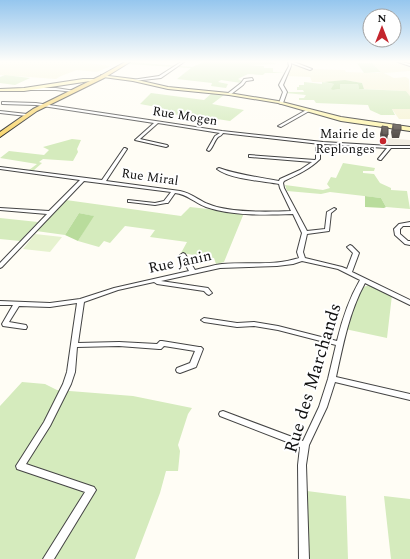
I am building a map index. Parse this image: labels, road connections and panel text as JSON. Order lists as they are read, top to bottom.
{
  "streets": {
    "street": [
      "Rue Mogen",
      "Rue Miral",
      "Rue Janin",
      "Rue des Marchands"
    ]
  },
  "crossings": [
    ["Rue Janin", "Rue des Marchands"]
  ],
  "places": ["Mairie de Replonges"],
  "north": "top"
}
